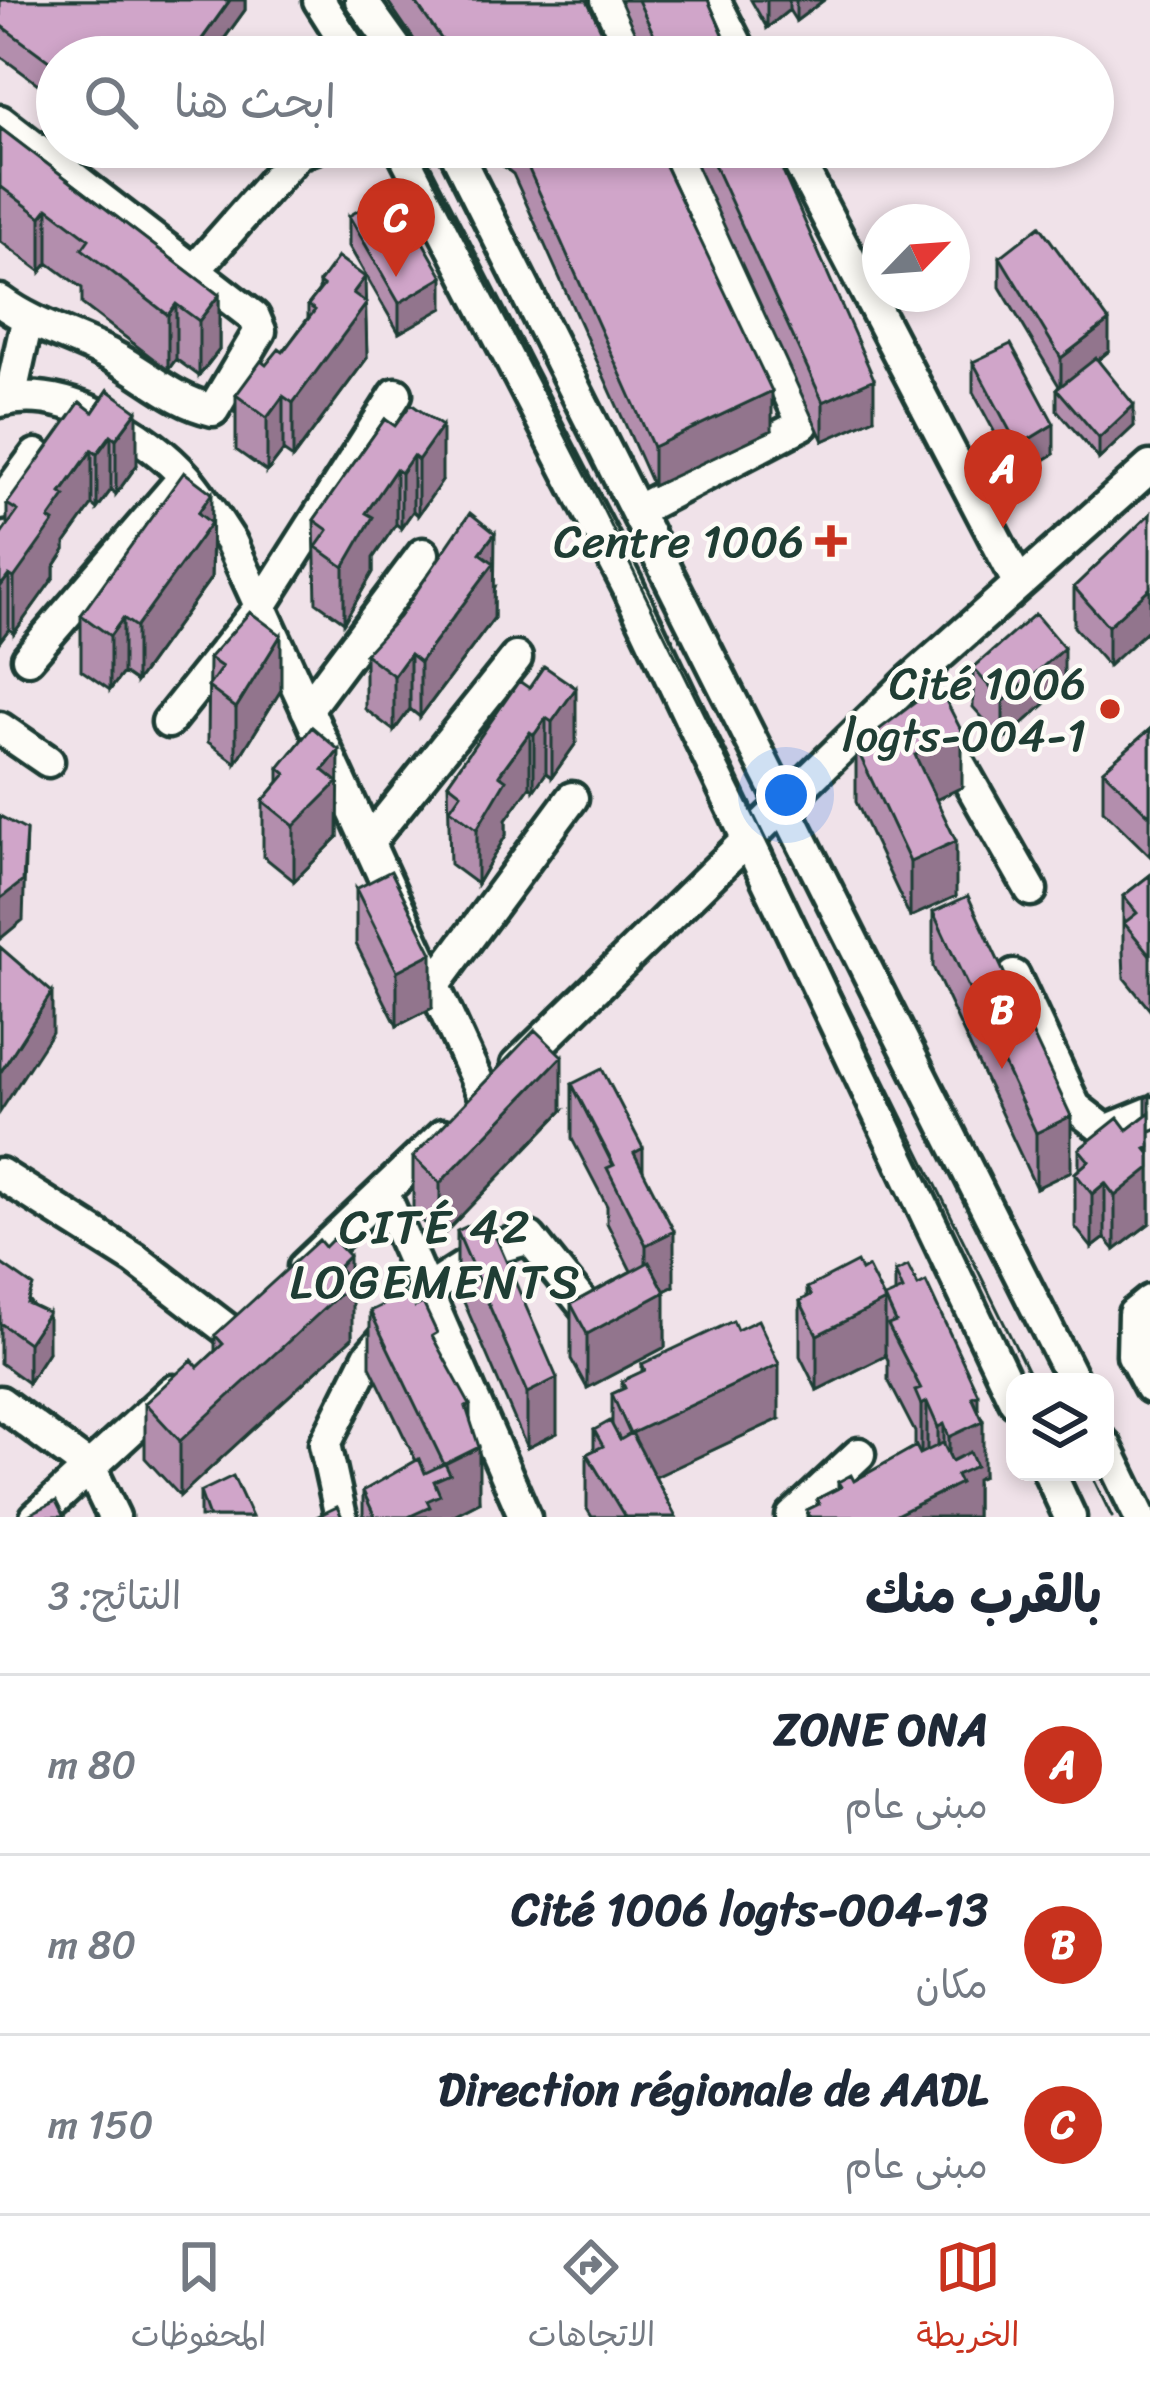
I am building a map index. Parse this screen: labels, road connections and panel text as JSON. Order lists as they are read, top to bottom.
{
  "districts": ["CITÉ 42 LOGEMENTS"],
  "places": {
    "health": ["Centre 1006"],
    "other": ["Cité 1006 logts-004-1"]
  },
  "north": "top right",
  "page": {
    "search": "ابحث هنا",
    "pins": ["C", "A", "B"],
    "heading": ["بالقرب منك", "النتائج: 3"],
    "list": [
      {
        "mark": "A",
        "name": "ZONE ONA",
        "note": "مبنى عام",
        "value": "80 m"
      },
      {
        "mark": "B",
        "name": "Cité 1006 logts-004-13",
        "note": "مكان",
        "value": "80 m"
      },
      {
        "mark": "C",
        "name": "Direction régionale de AADL",
        "note": "مبنى عام",
        "value": "150 m"
      }
    ],
    "nav": ["الخريطة", "الاتجاهات", "المحفوظات"]
  }
}
